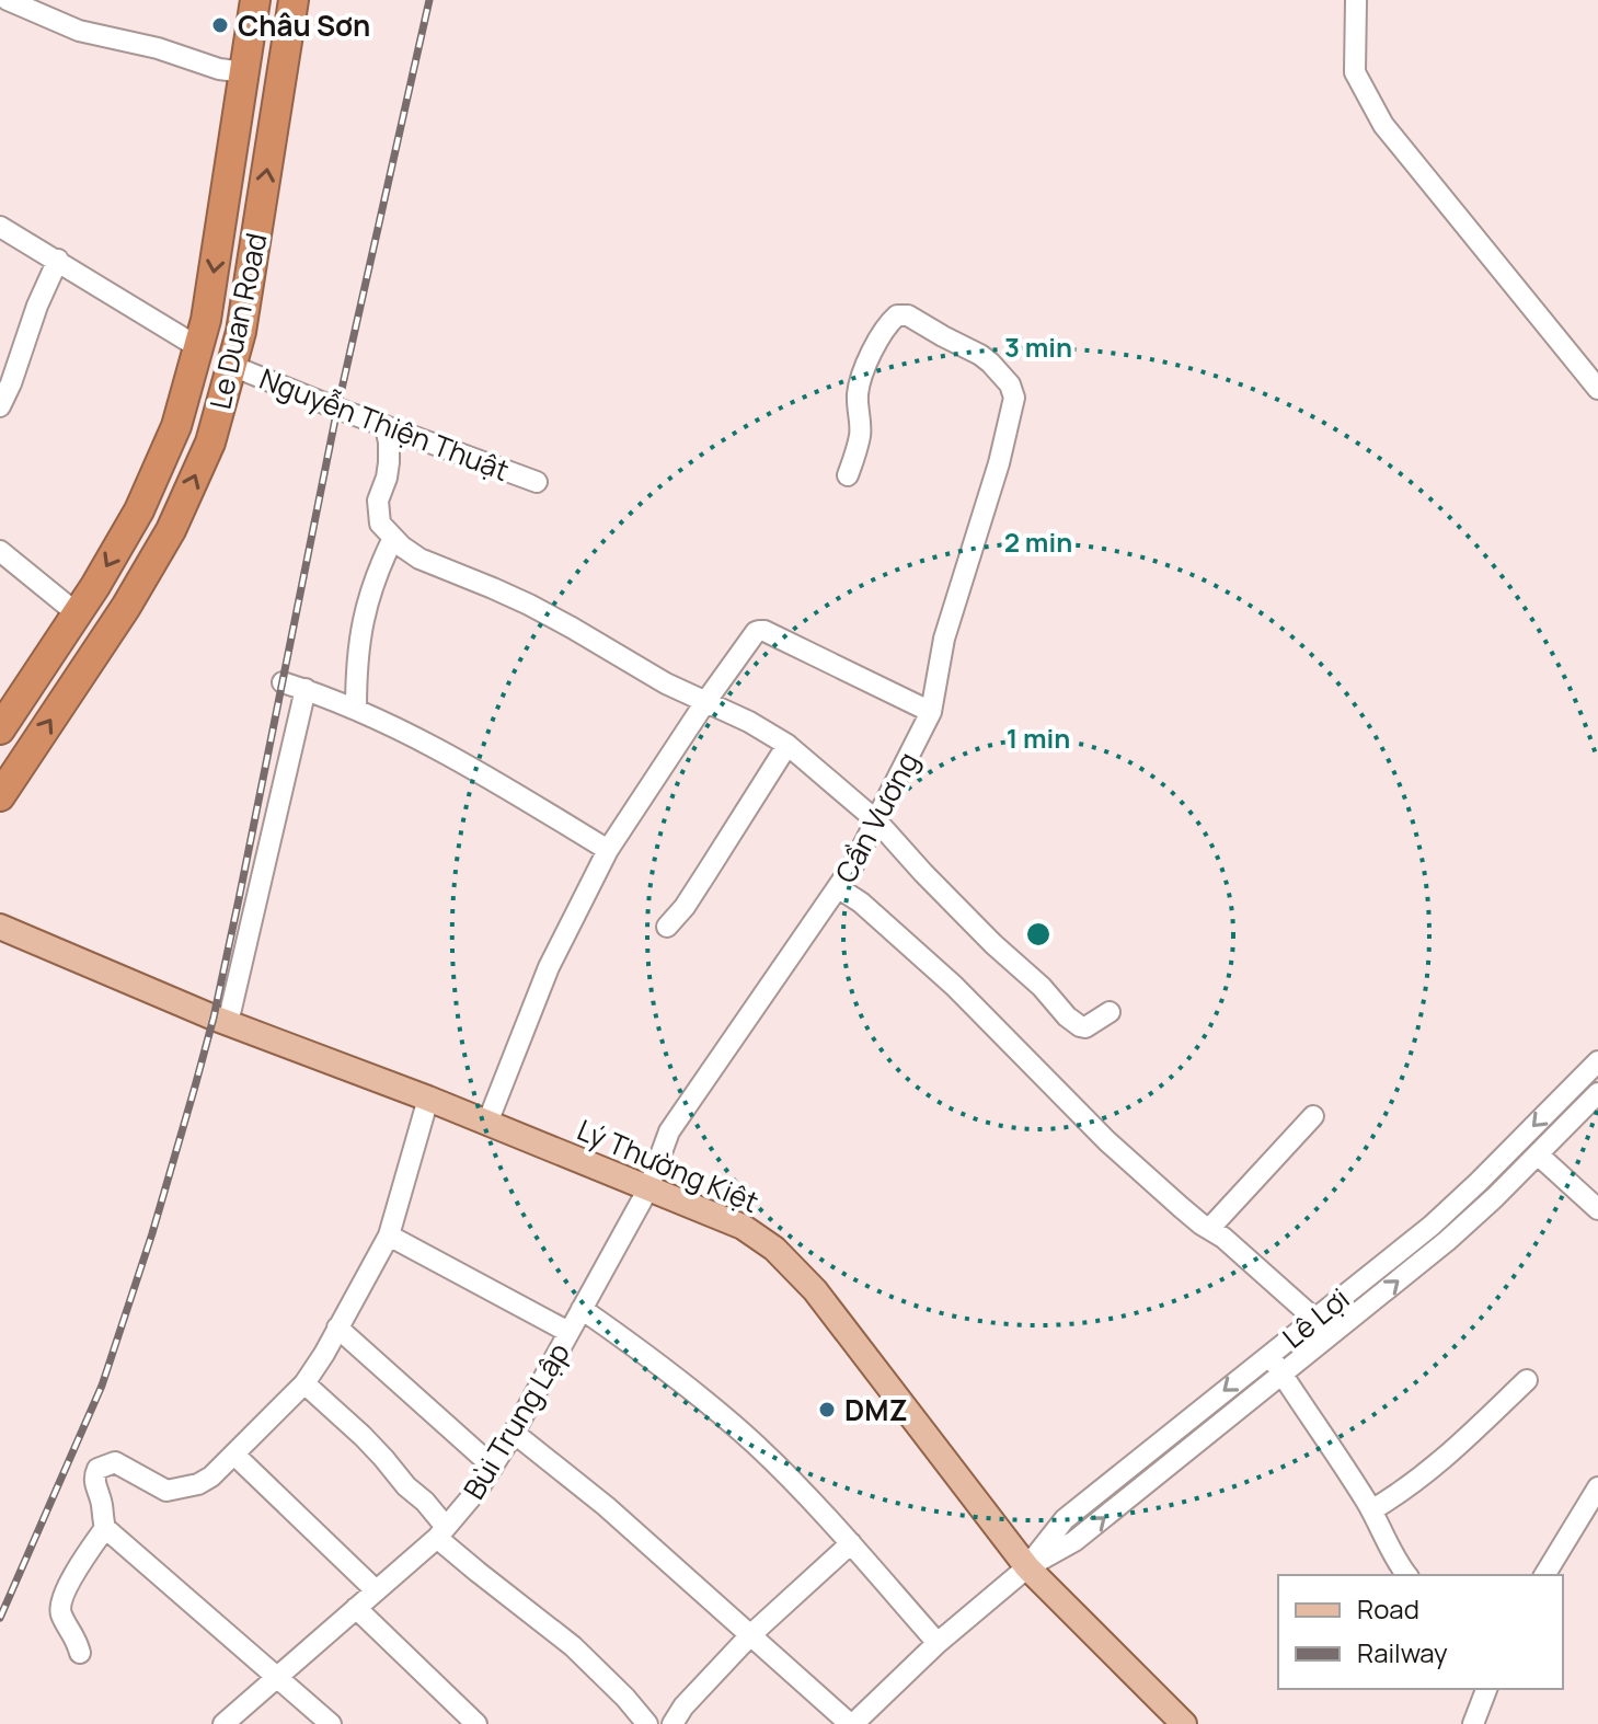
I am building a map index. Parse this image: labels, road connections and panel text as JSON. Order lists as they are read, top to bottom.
{
  "streets": {
    "highway": ["Le Duan Road"],
    "main road": ["Lý Thường Kiệt"],
    "street": [
      "Nguyễn Thiện Thuật",
      "Cần Vương",
      "Lê Lợi",
      "Bùi Trung Lập"
    ]
  },
  "crossings": [
    ["Le Duan Road", "Nguyễn Thiện Thuật"],
    ["Cần Vương", "Lý Thường Kiệt"],
    ["Cần Vương", "Bùi Trung Lập"],
    ["Lý Thường Kiệt", "Lê Lợi"],
    ["Lý Thường Kiệt", "Bùi Trung Lập"]
  ],
  "places": ["Châu Sơn", "DMZ"],
  "legend": ["Road", "Railway"],
  "rings": ["3 min", "2 min", "1 min"]
}
